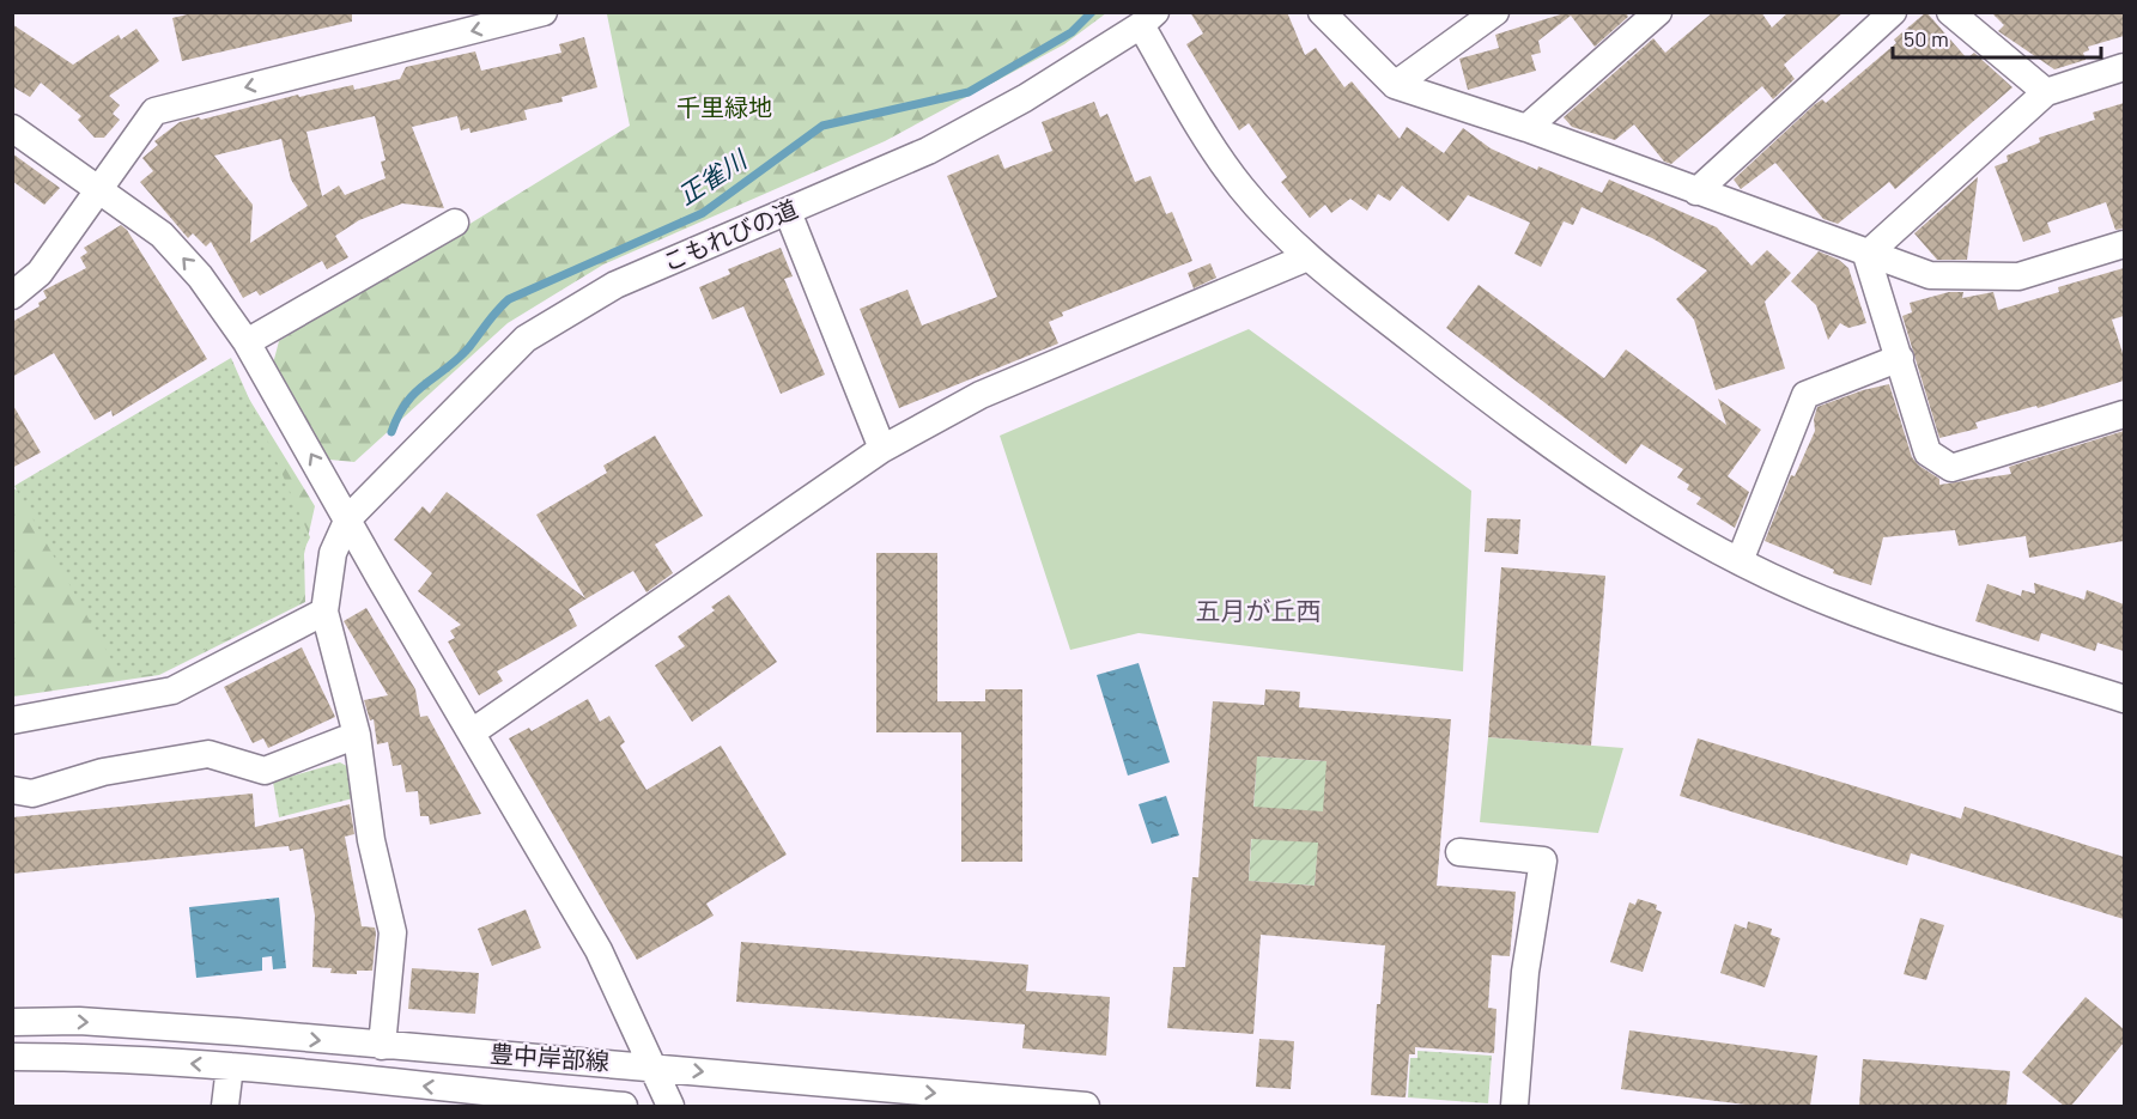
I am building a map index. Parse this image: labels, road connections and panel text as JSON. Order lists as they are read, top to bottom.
{
  "streets": {
    "street": ["こもれびの道", "豊中岸部線"]
  },
  "districts": ["五月が丘西"],
  "water": ["正雀川"],
  "parks": ["千里緑地"],
  "scale_bar": "50 m"
}
